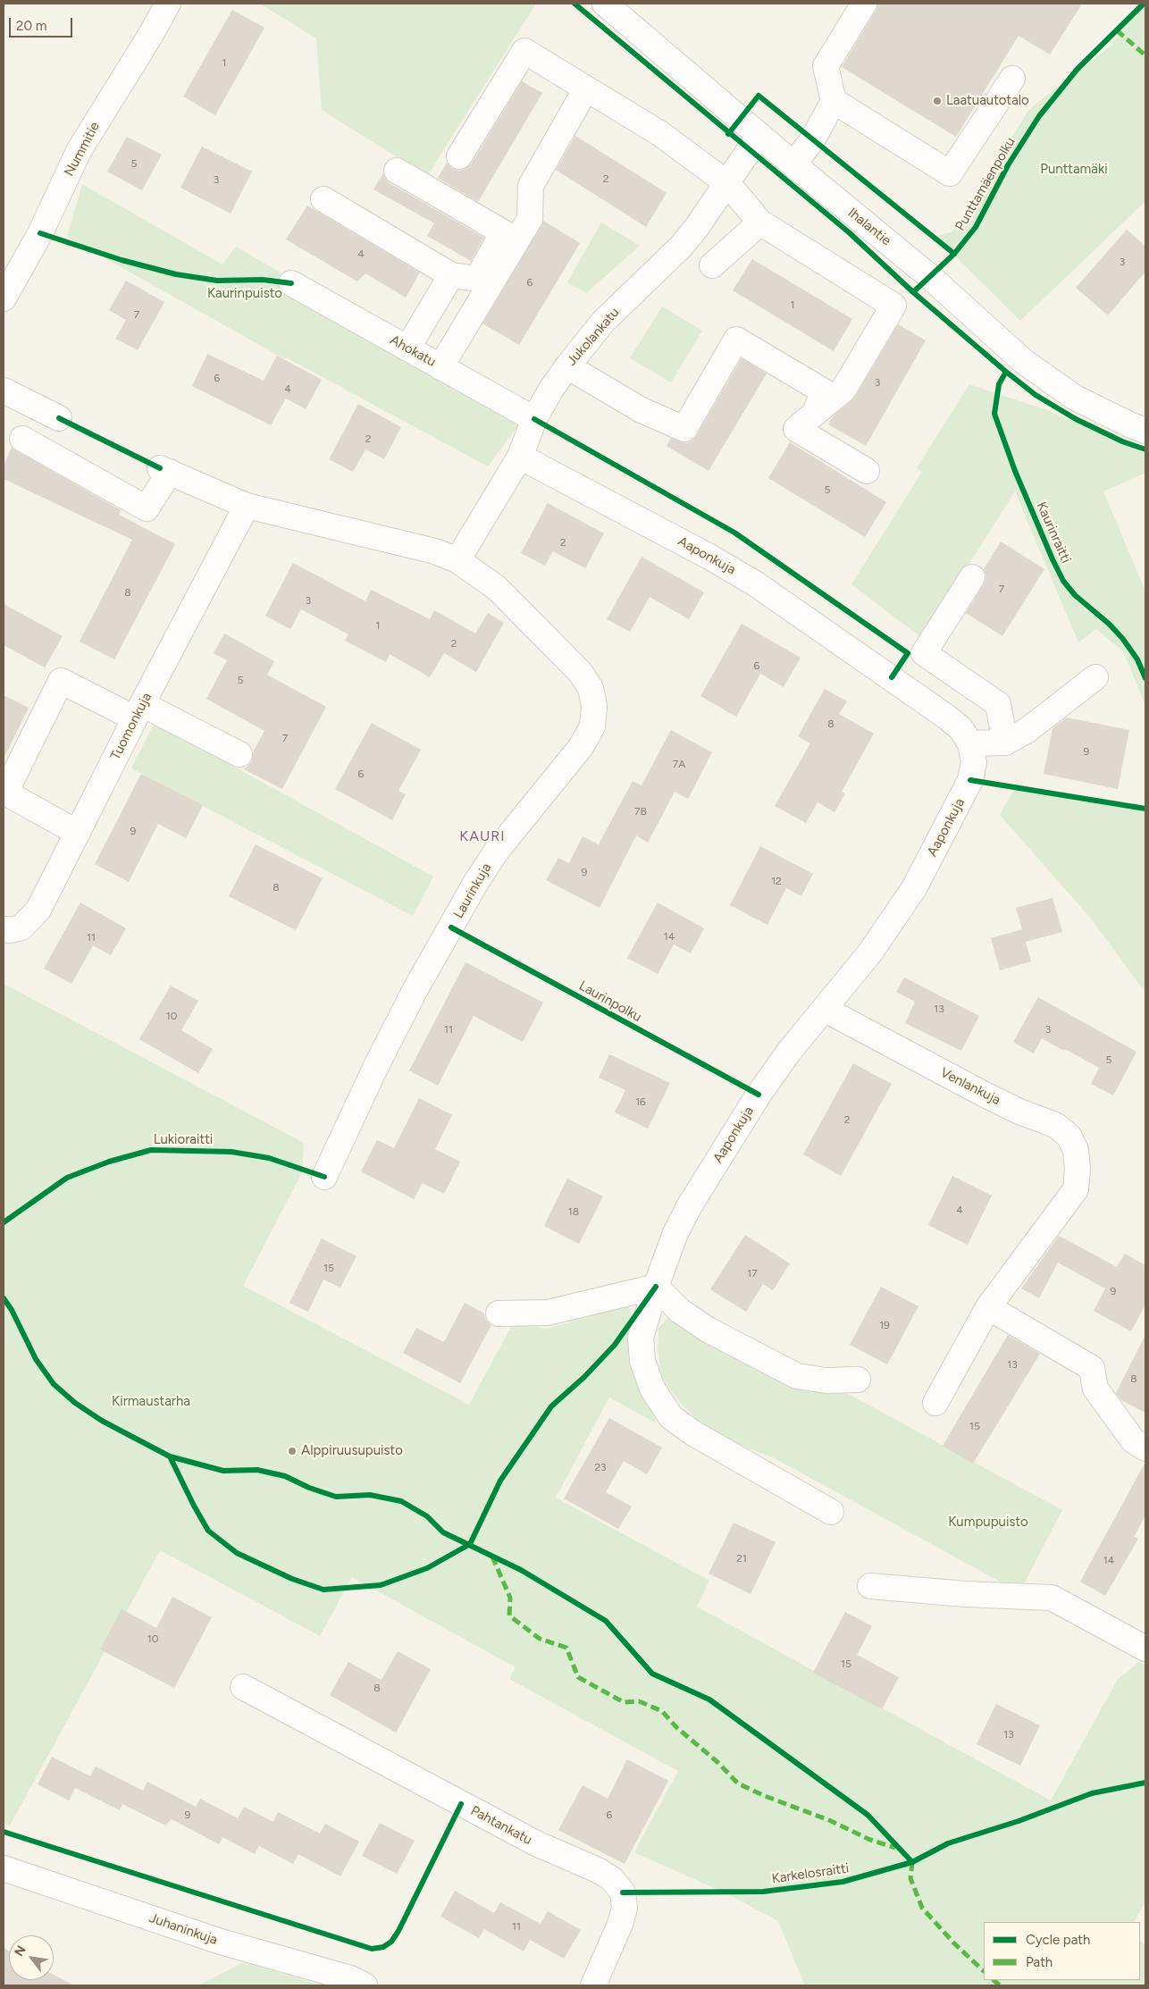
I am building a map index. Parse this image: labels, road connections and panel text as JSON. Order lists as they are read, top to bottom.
{
  "streets": {
    "street": [
      "Nummitie",
      "Ihalantie",
      "Jukolankatu",
      "Ahokatu",
      "Aaponkuja",
      "Tuomonkuja",
      "Laurinkuja",
      "Venlankuja",
      "Pahtankatu",
      "Juhaninkuja"
    ],
    "cycle path": [
      "Punttamäenpolku",
      "Kaurinraitti",
      "Laurinpolku",
      "Lukioraitti",
      "Karkelosraitti"
    ]
  },
  "crossings": [
    ["Ihalantie", "Jukolankatu"],
    ["Jukolankatu", "Ahokatu"],
    ["Jukolankatu", "Aaponkuja"],
    ["Jukolankatu", "Laurinkuja"],
    ["Aaponkuja", "Venlankuja"],
    ["Tuomonkuja", "Laurinkuja"]
  ],
  "districts": ["KAURI"],
  "parks": [
    "Punttamäki",
    "Kaurinpuisto",
    "Kirmaustarha",
    "Kumpupuisto"
  ],
  "places": ["Laatuautotalo", "Alppiruusupuisto"],
  "house_numbers": [
    "1",
    "5",
    "2",
    "3",
    "4",
    "3",
    "6",
    "1",
    "7",
    "6",
    "3",
    "4",
    "2",
    "5",
    "2",
    "7",
    "8",
    "3",
    "1",
    "2",
    "6",
    "5",
    "8",
    "7",
    "9",
    "7A",
    "6",
    "7B",
    "9",
    "9",
    "12",
    "8",
    "14",
    "11",
    "13",
    "10",
    "11",
    "3",
    "5",
    "16",
    "2",
    "4",
    "18",
    "15",
    "17",
    "9",
    "19",
    "13",
    "8",
    "15",
    "23",
    "21",
    "14",
    "10",
    "15",
    "8",
    "13",
    "9",
    "6",
    "11"
  ],
  "legend": ["Cycle path", "Path"],
  "scale_bar": "20 m",
  "north": "top left"
}
